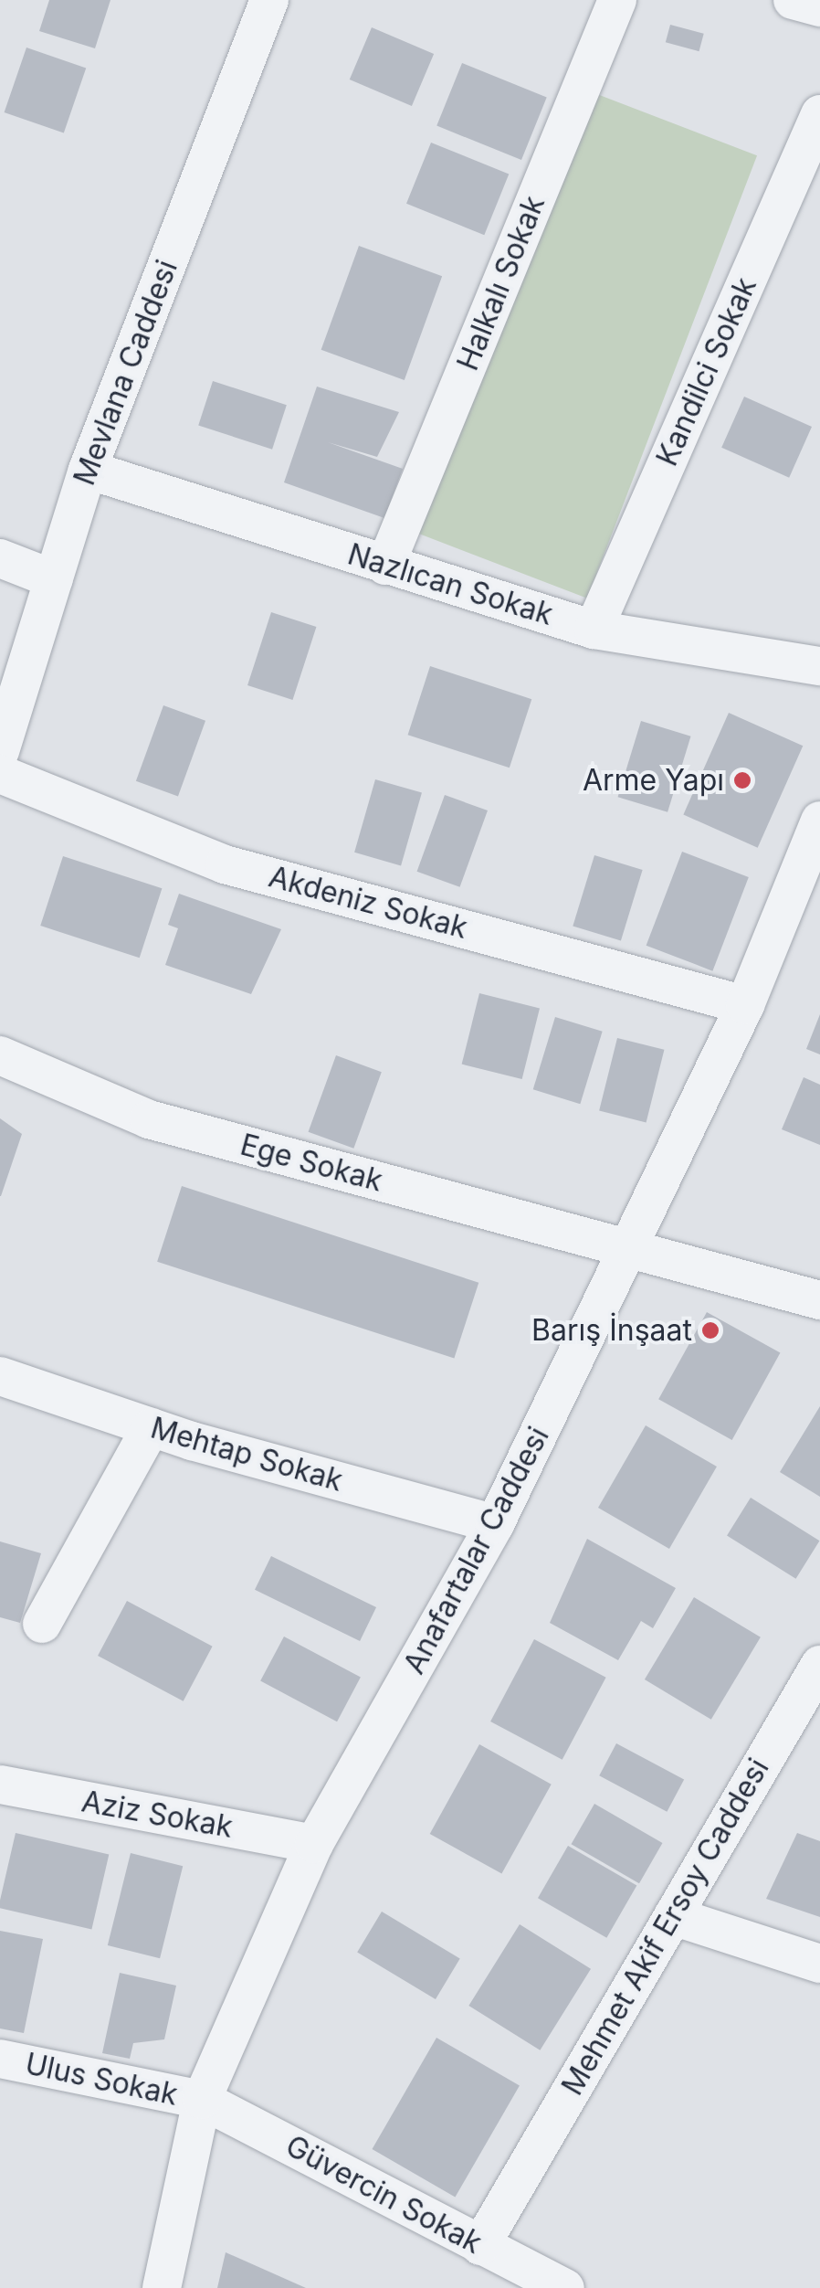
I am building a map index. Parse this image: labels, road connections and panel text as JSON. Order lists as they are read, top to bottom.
{
  "streets": {
    "street": [
      "Halkalı Sokak",
      "Kandilci Sokak",
      "Mevlana Caddesi",
      "Nazlıcan Sokak",
      "Akdeniz Sokak",
      "Ege Sokak",
      "Mehtap Sokak",
      "Anafartalar Caddesi",
      "Aziz Sokak",
      "Mehmet Akif Ersoy Caddesi",
      "Ulus Sokak",
      "Güvercin Sokak"
    ]
  },
  "crossings": [
    ["Halkalı Sokak", "Nazlıcan Sokak"],
    ["Kandilci Sokak", "Nazlıcan Sokak"],
    ["Mevlana Caddesi", "Nazlıcan Sokak"],
    ["Akdeniz Sokak", "Anafartalar Caddesi"],
    ["Ege Sokak", "Anafartalar Caddesi"],
    ["Mehtap Sokak", "Anafartalar Caddesi"],
    ["Anafartalar Caddesi", "Aziz Sokak"],
    ["Anafartalar Caddesi", "Ulus Sokak"],
    ["Anafartalar Caddesi", "Güvercin Sokak"],
    ["Mehmet Akif Ersoy Caddesi", "Güvercin Sokak"],
    ["Ulus Sokak", "Güvercin Sokak"]
  ],
  "places": ["Arme Yapı", "Barış İnşaat"]
}
